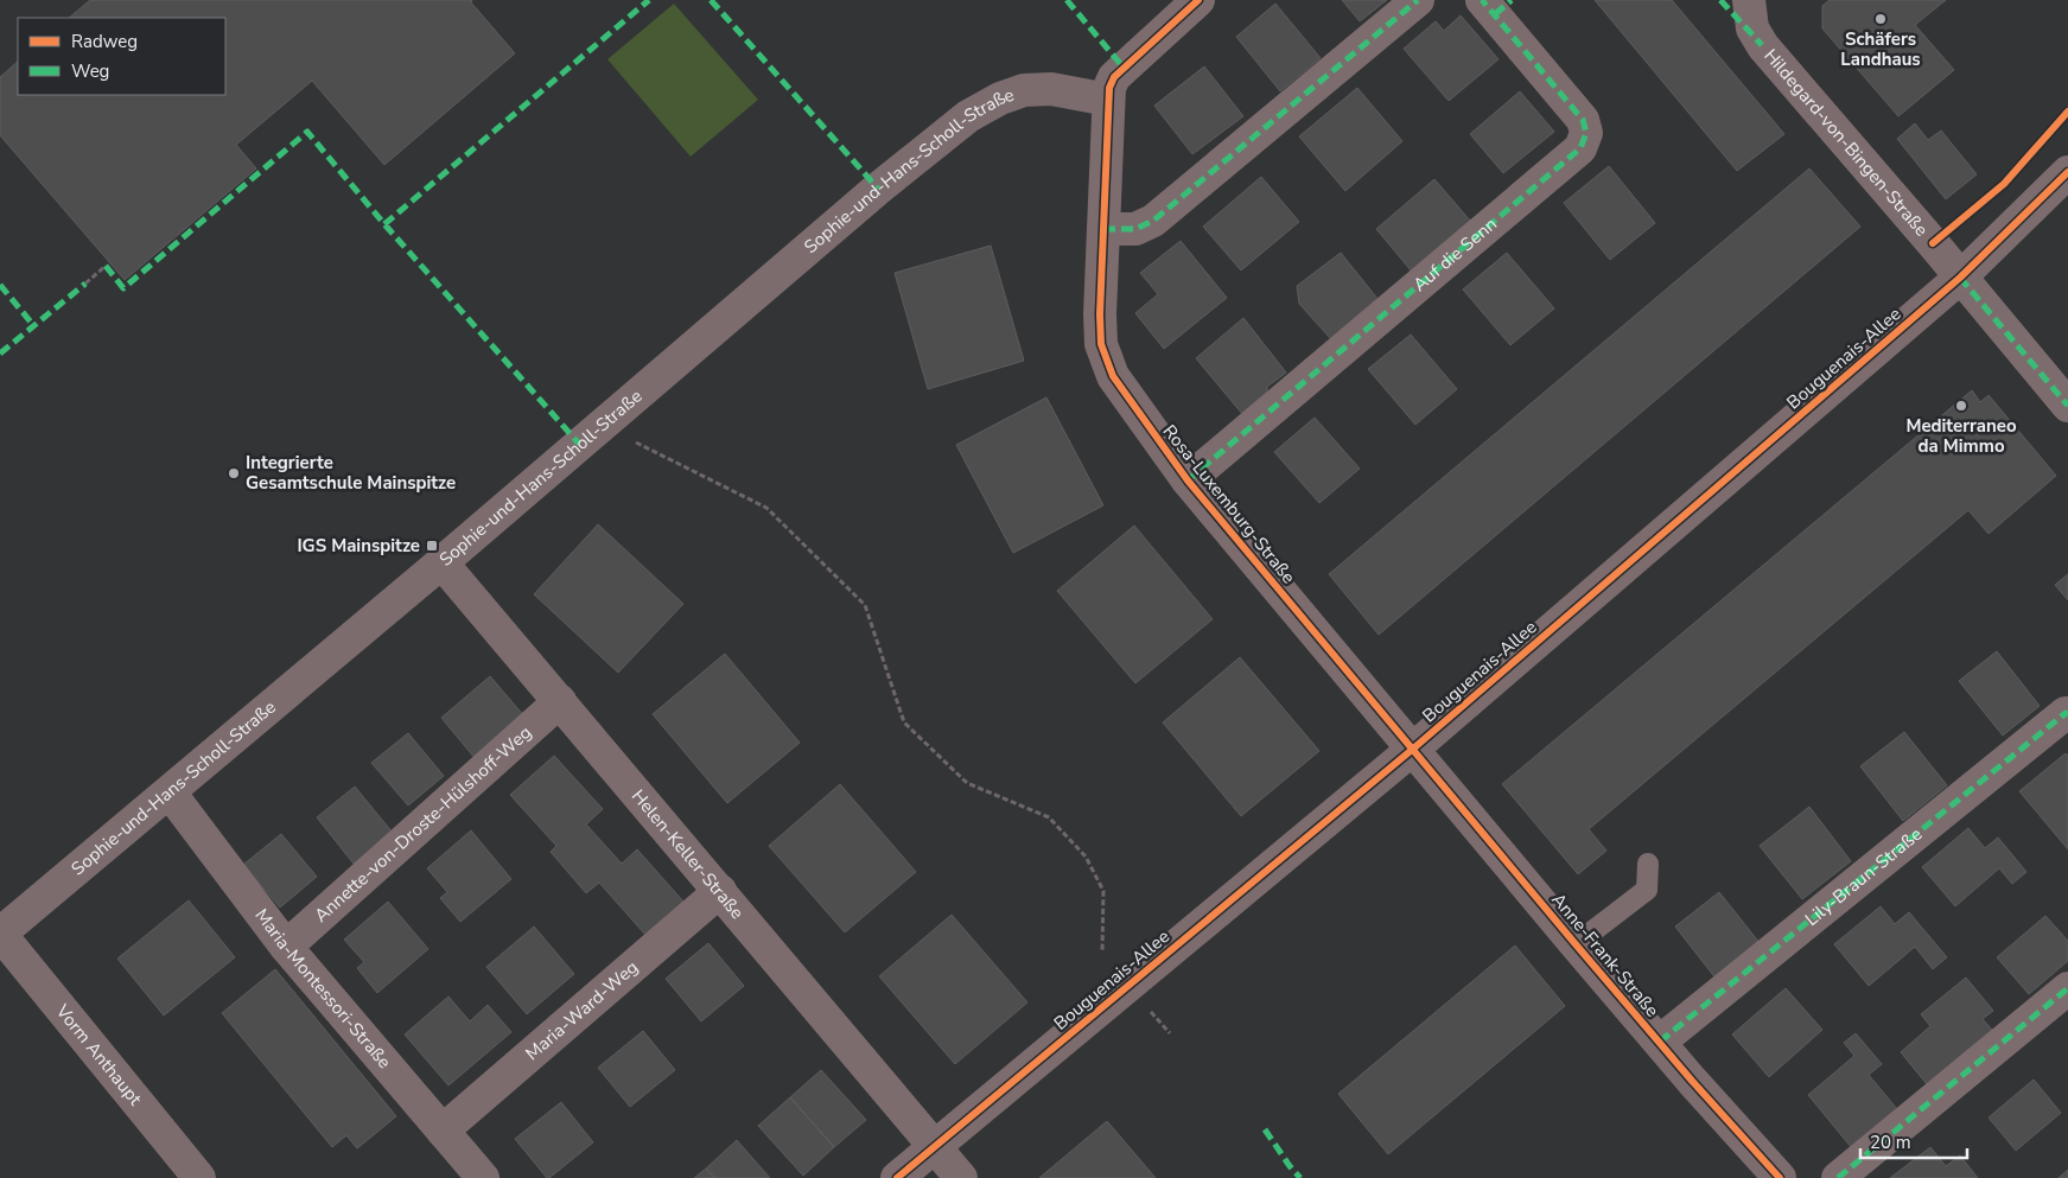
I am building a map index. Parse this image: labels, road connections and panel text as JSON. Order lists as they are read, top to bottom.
{
  "streets": {
    "street": [
      "Hildegard-von-Bingen-Straße",
      "Sophie-und-Hans-Scholl-Straße",
      "Auf die Senn",
      "Bouguenais-Allee",
      "Rosa-Luxemburg-Straße",
      "Annette-von-Droste-Hülshoff-Weg",
      "Helen-Keller-Straße",
      "Lily-Braun-Straße",
      "Anne-Frank-Straße",
      "Maria-Montessori-Straße",
      "Maria-Ward-Weg",
      "Vorm Anthaupt"
    ]
  },
  "crossings": [
    ["Hildegard-von-Bingen-Straße", "Bouguenais-Allee"],
    ["Sophie-und-Hans-Scholl-Straße", "Rosa-Luxemburg-Straße"],
    ["Sophie-und-Hans-Scholl-Straße", "Helen-Keller-Straße"],
    ["Sophie-und-Hans-Scholl-Straße", "Maria-Montessori-Straße"],
    ["Sophie-und-Hans-Scholl-Straße", "Vorm Anthaupt"],
    ["Auf die Senn", "Rosa-Luxemburg-Straße"],
    ["Bouguenais-Allee", "Rosa-Luxemburg-Straße"],
    ["Bouguenais-Allee", "Helen-Keller-Straße"],
    ["Bouguenais-Allee", "Anne-Frank-Straße"],
    ["Rosa-Luxemburg-Straße", "Anne-Frank-Straße"],
    ["Annette-von-Droste-Hülshoff-Weg", "Helen-Keller-Straße"],
    ["Annette-von-Droste-Hülshoff-Weg", "Maria-Montessori-Straße"],
    ["Helen-Keller-Straße", "Maria-Ward-Weg"],
    ["Lily-Braun-Straße", "Anne-Frank-Straße"],
    ["Maria-Montessori-Straße", "Maria-Ward-Weg"]
  ],
  "places": {
    "other": ["Schäfers Landhaus", "Mediterraneo da Mimmo", "Integrierte Gesamtschule Mainspitze"],
    "transit": ["IGS Mainspitze"]
  },
  "legend": ["Radweg", "Weg"],
  "scale_bar": "20 m"
}
